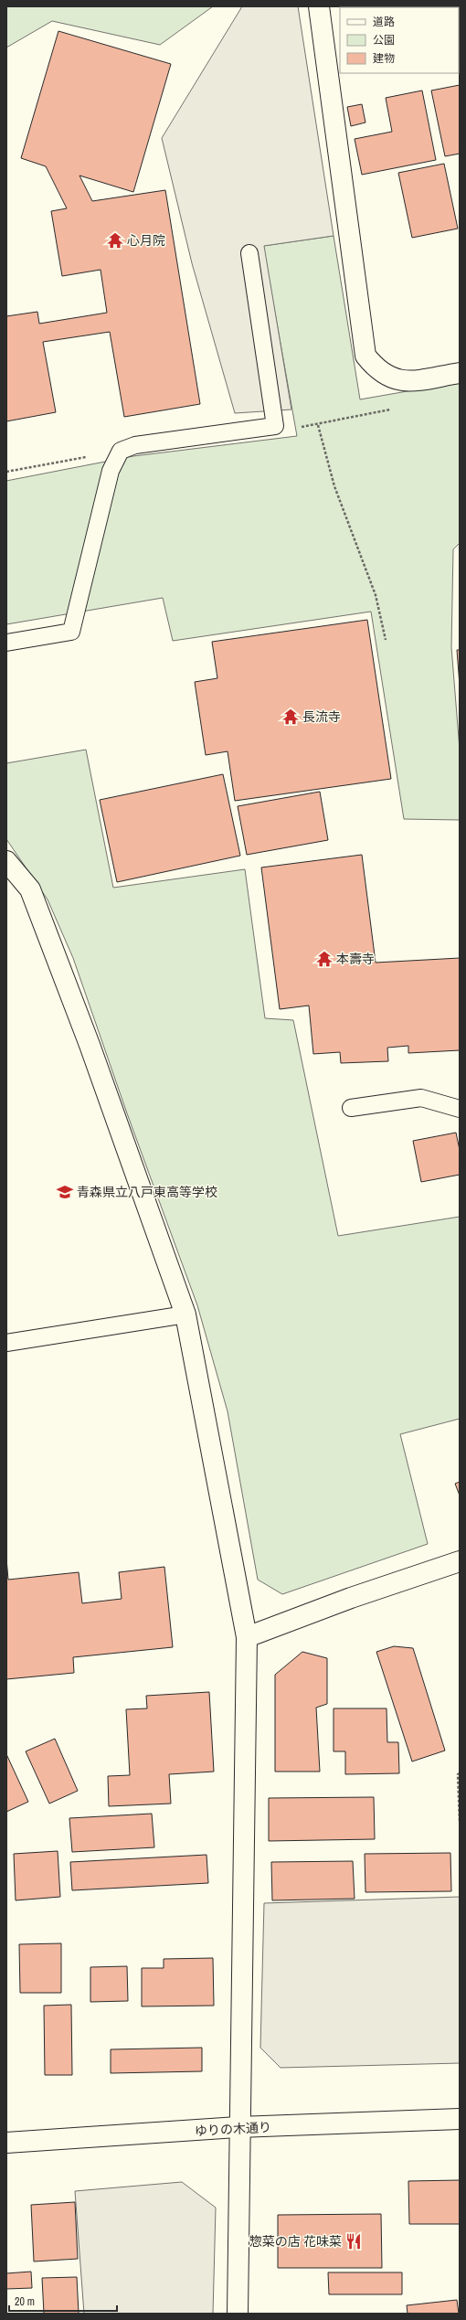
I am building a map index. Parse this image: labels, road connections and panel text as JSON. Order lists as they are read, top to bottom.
{
  "streets": {
    "street": ["ゆりの木通り"]
  },
  "places": {
    "temple": ["心月院", "長流寺", "本壽寺"],
    "school or university": ["青森県立八戸東高等学校"],
    "restaurant": ["惣菜の店 花味菜"]
  },
  "legend": ["道路", "公園", "建物"],
  "scale_bar": "20 m"
}
